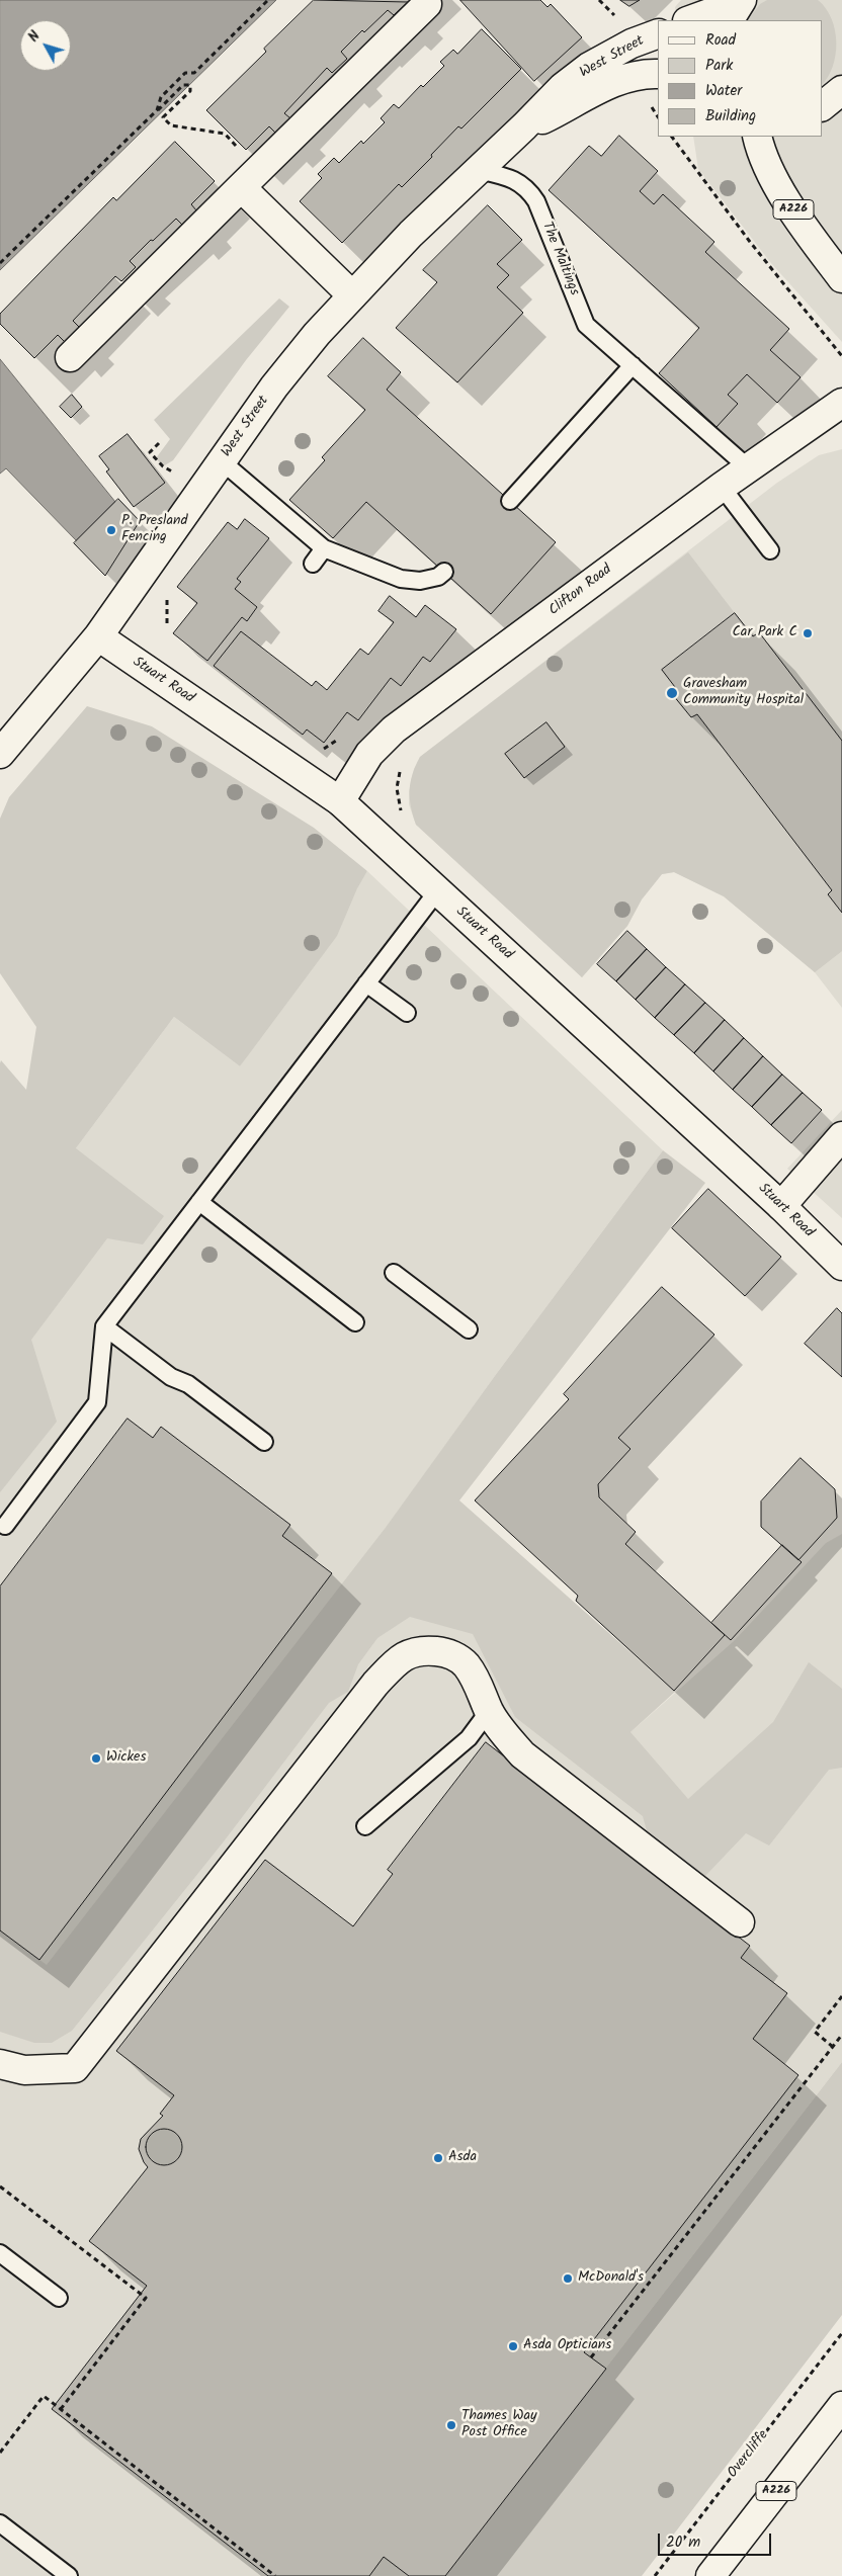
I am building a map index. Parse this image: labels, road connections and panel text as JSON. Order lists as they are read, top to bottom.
{
  "streets": {
    "street": [
      "West Street",
      "A226",
      "Clifton Road",
      "Stuart Road"
    ],
    "lane": ["The Maltings"],
    "path": ["Overcliffe"]
  },
  "crossings": [
    ["West Street", "The Maltings"],
    ["West Street", "Stuart Road"],
    ["The Maltings", "Clifton Road"],
    ["Clifton Road", "Stuart Road"]
  ],
  "places": [
    "P. Presland Fencing",
    "Car Park C",
    "Gravesham Community Hospital",
    "Wickes",
    "Asda",
    "McDonald's",
    "Asda Opticians",
    "Thames Way Post Office"
  ],
  "legend": [
    "Road",
    "Park",
    "Water",
    "Building"
  ],
  "scale_bar": "20 m",
  "north": "top left"
}
